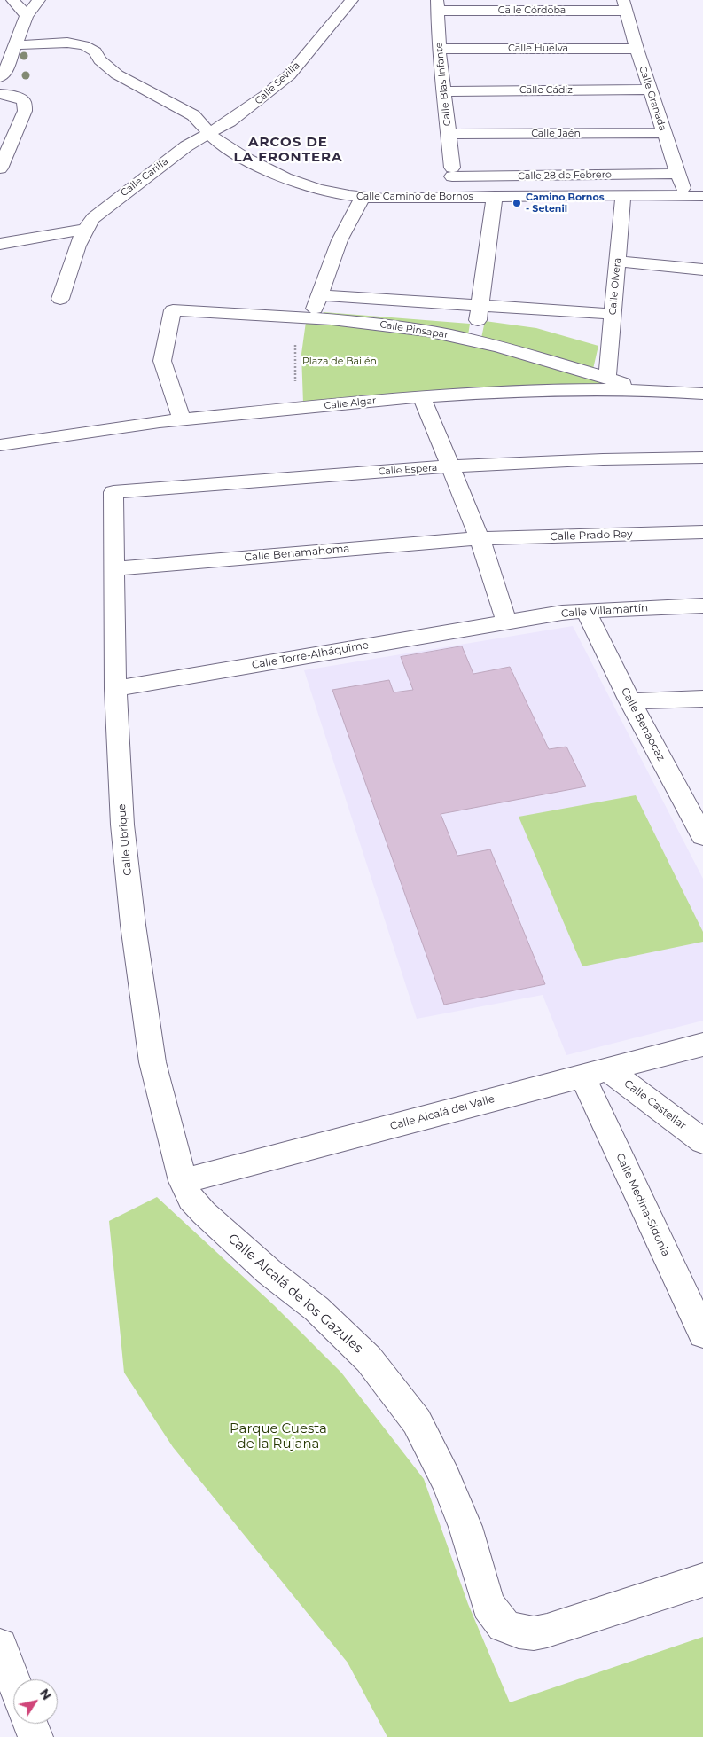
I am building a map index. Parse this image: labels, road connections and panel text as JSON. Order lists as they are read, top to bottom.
{
  "streets": {
    "street": [
      "Calle Córdoba",
      "Calle Huelva",
      "Calle Sevilla",
      "Calle Blas Infante",
      "Calle Cádiz",
      "Calle Granada",
      "Calle Jaén",
      "Calle 28 de Febrero",
      "Calle Carilla",
      "Calle Camino de Bornos",
      "Calle Olvera",
      "Calle Pinsapar",
      "Calle Algar",
      "Calle Espera",
      "Calle Prado Rey",
      "Calle Benamahoma",
      "Calle Villamartín",
      "Calle Torre-Alháquime",
      "Calle Benaocaz",
      "Calle Ubrique",
      "Calle Castellar",
      "Calle Alcalá del Valle",
      "Calle Medina-Sidonia",
      "Calle Alcalá de los Gazules"
    ]
  },
  "crossings": [
    ["Calle Córdoba", "Calle Blas Infante"],
    ["Calle Córdoba", "Calle Granada"],
    ["Calle Huelva", "Calle Blas Infante"],
    ["Calle Huelva", "Calle Granada"],
    ["Calle Sevilla", "Calle Carilla"],
    ["Calle Sevilla", "Calle Camino de Bornos"],
    ["Calle Blas Infante", "Calle Cádiz"],
    ["Calle Blas Infante", "Calle Jaén"],
    ["Calle Blas Infante", "Calle 28 de Febrero"],
    ["Calle Cádiz", "Calle Granada"],
    ["Calle Granada", "Calle Jaén"],
    ["Calle Granada", "Calle 28 de Febrero"],
    ["Calle Granada", "Calle Camino de Bornos"],
    ["Calle Carilla", "Calle Camino de Bornos"],
    ["Calle Camino de Bornos", "Calle Olvera"],
    ["Calle Olvera", "Calle Pinsapar"],
    ["Calle Pinsapar", "Calle Algar"],
    ["Calle Espera", "Calle Ubrique"],
    ["Calle Prado Rey", "Calle Benamahoma"],
    ["Calle Benamahoma", "Calle Ubrique"],
    ["Calle Villamartín", "Calle Torre-Alháquime"],
    ["Calle Villamartín", "Calle Benaocaz"],
    ["Calle Torre-Alháquime", "Calle Ubrique"],
    ["Calle Ubrique", "Calle Alcalá del Valle"],
    ["Calle Ubrique", "Calle Alcalá de los Gazules"],
    ["Calle Castellar", "Calle Alcalá del Valle"],
    ["Calle Castellar", "Calle Medina-Sidonia"],
    ["Calle Alcalá del Valle", "Calle Medina-Sidonia"],
    ["Calle Alcalá del Valle", "Calle Alcalá de los Gazules"]
  ],
  "districts": ["ARCOS DE LA FRONTERA"],
  "parks": ["Plaza de Bailén", "Parque Cuesta de la Rujana"],
  "places": ["Camino Bornos - Setenil"],
  "north": "top right"
}
